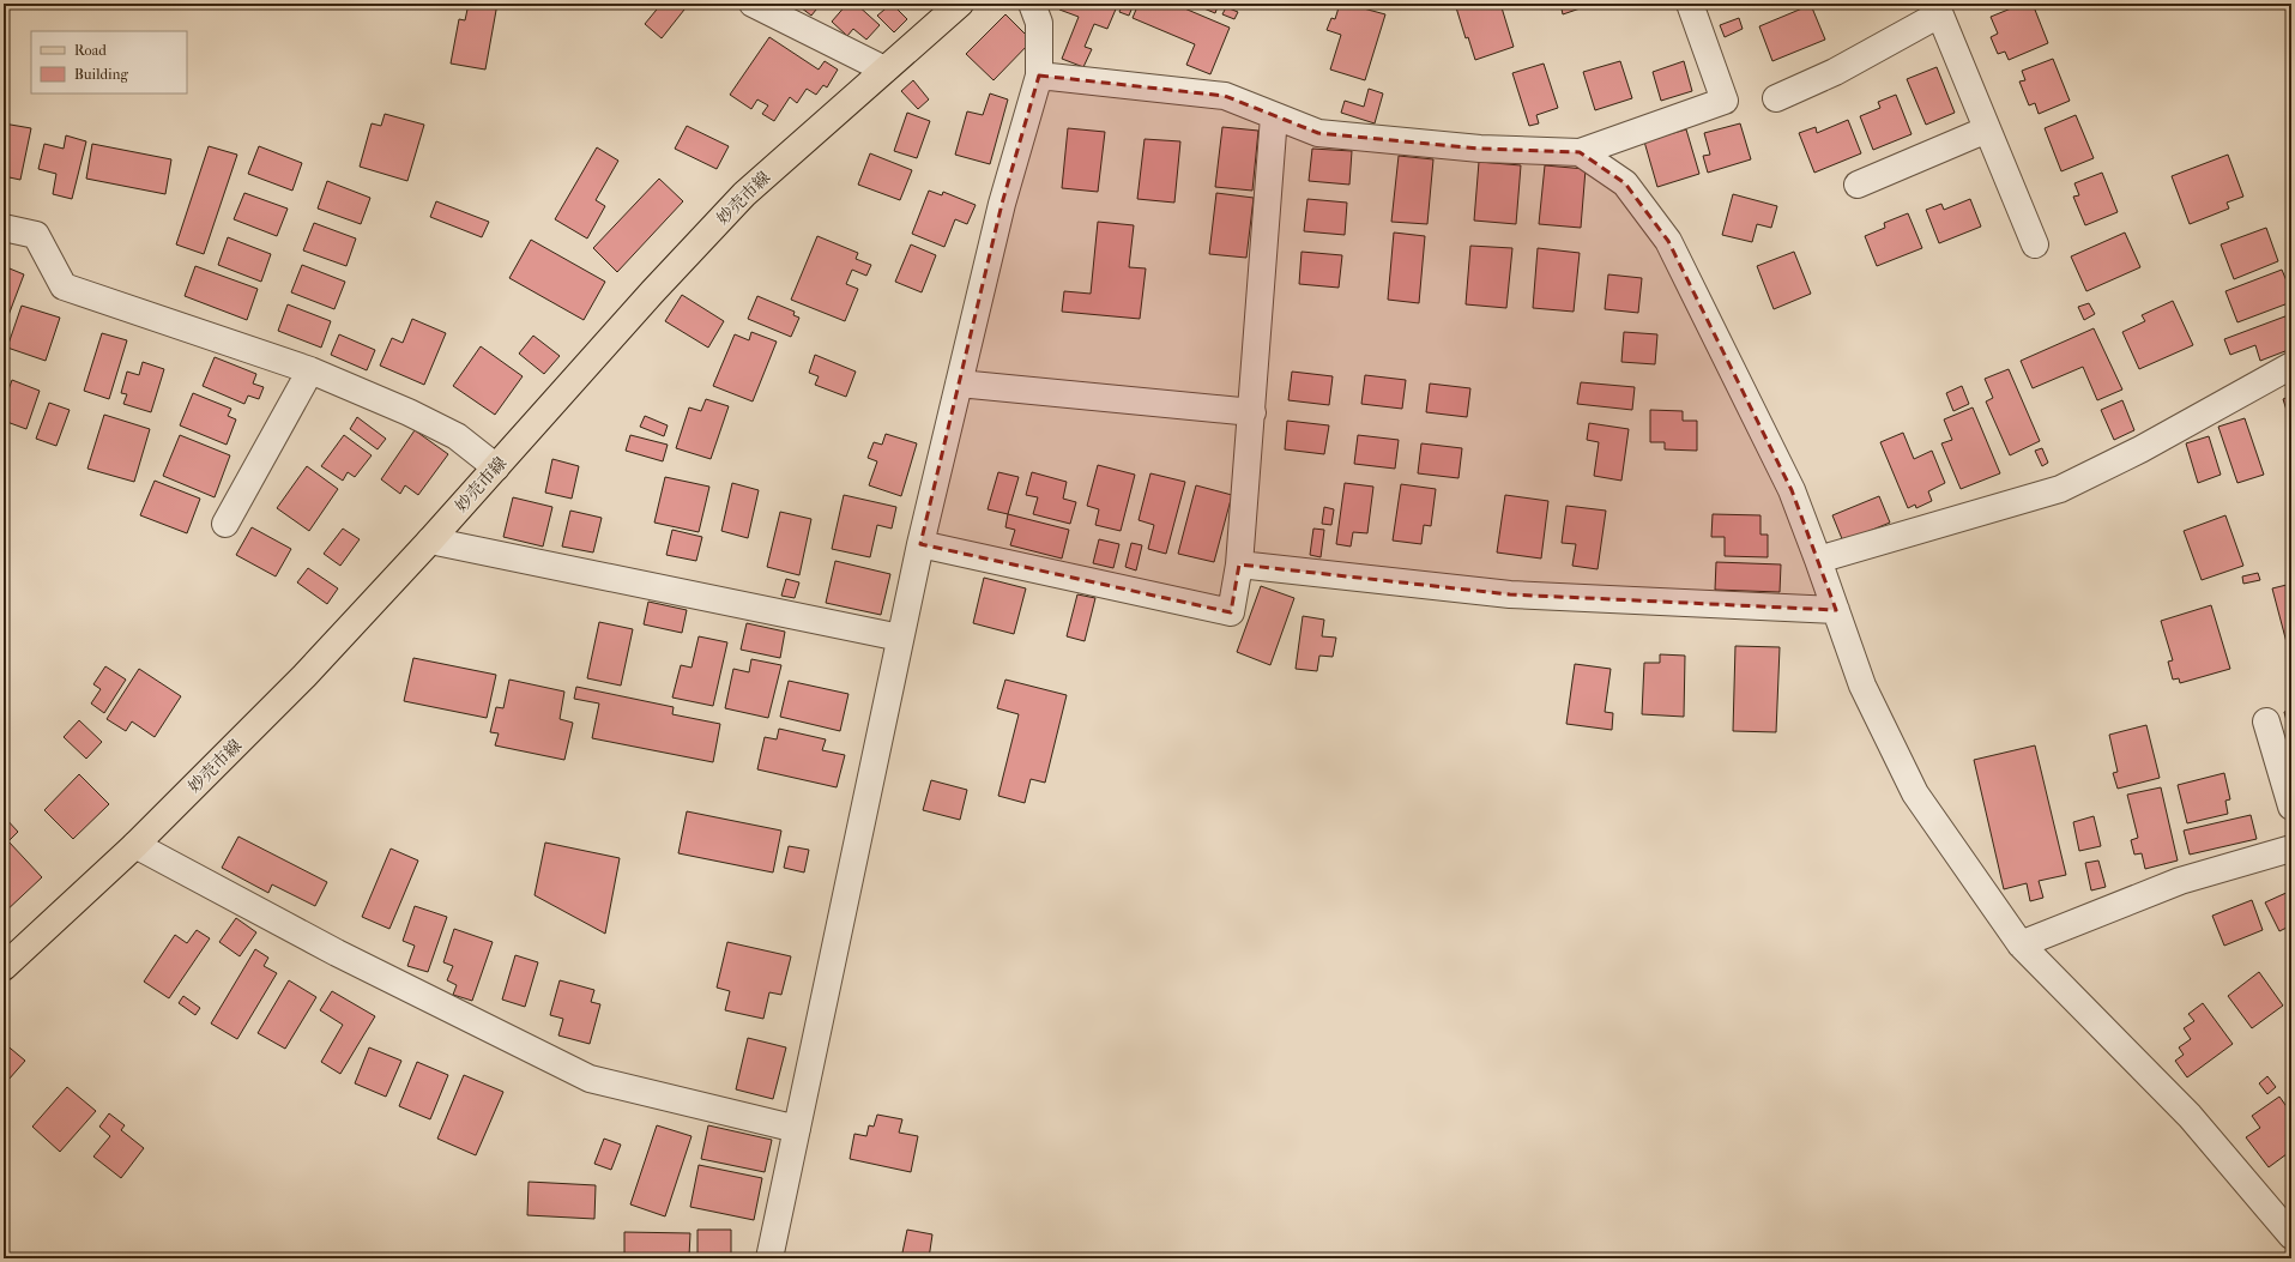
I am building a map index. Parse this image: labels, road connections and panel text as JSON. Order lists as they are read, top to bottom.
{
  "streets": {
    "main road": ["妙売市線"]
  },
  "legend": ["Road", "Building"]
}
